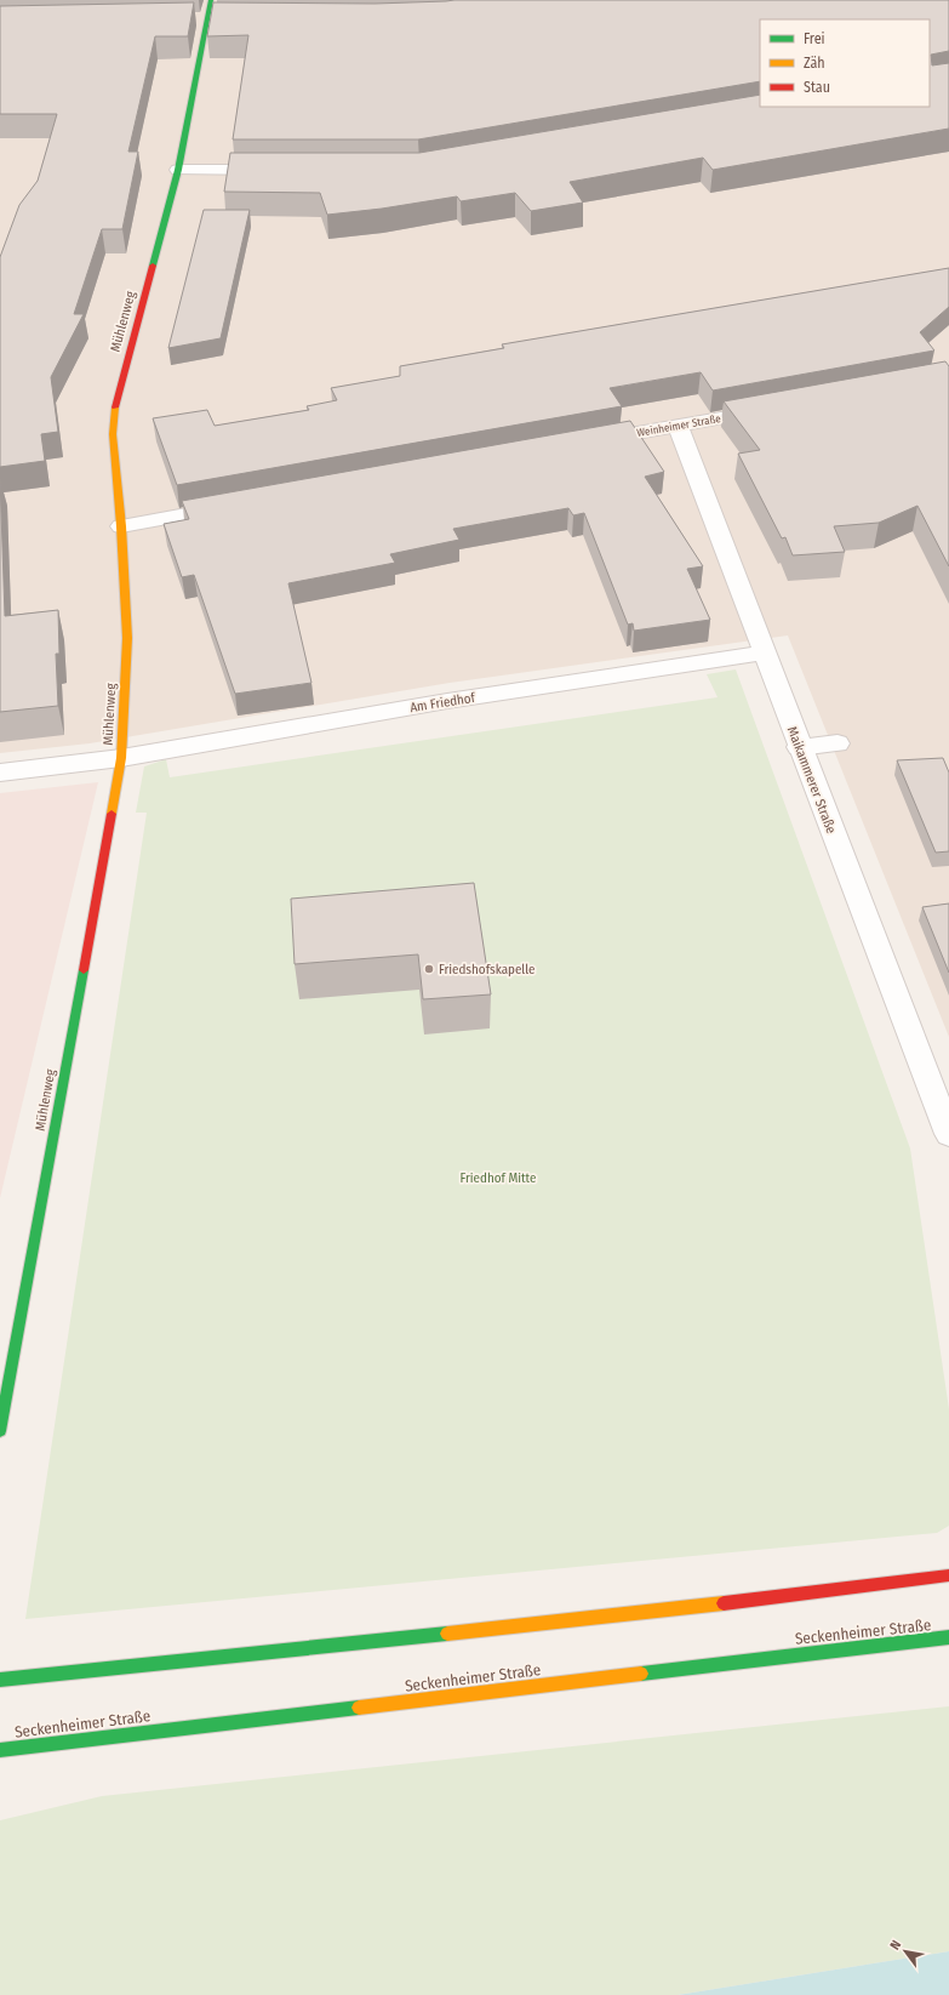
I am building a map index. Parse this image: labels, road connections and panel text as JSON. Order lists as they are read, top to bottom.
{
  "streets": {
    "street": [
      "Mühlenweg",
      "Weinheimer Straße",
      "Am Friedhof",
      "Maikammerer Straße",
      "Seckenheimer Straße"
    ]
  },
  "crossings": [
    ["Mühlenweg", "Am Friedhof"],
    ["Weinheimer Straße", "Maikammerer Straße"],
    ["Am Friedhof", "Maikammerer Straße"]
  ],
  "parks": ["Friedhof Mitte"],
  "places": ["Friedshofskapelle"],
  "legend": ["Frei", "Zäh", "Stau"],
  "north": "top left"
}
